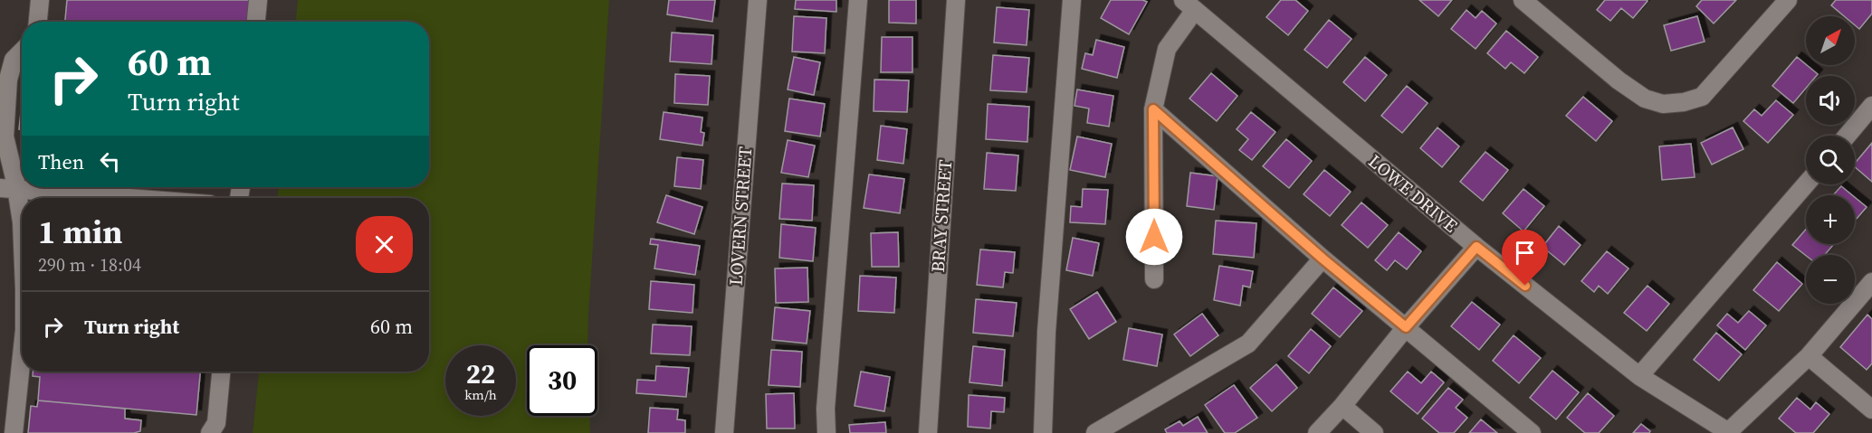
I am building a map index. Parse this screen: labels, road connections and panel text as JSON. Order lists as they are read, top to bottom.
{
  "streets": {
    "street": ["LOWE DRIVE", "LOVERN STREET", "BRAY STREET"]
  },
  "north": "top right",
  "page": {
    "map_buttons": ["+", "−"],
    "turn": ["60 m", "Turn right"],
    "then": "Then",
    "heading": ["1 min", "290 m · 18:04"],
    "list": [
      {
        "name": "Turn right",
        "value": "60 m"
      }
    ],
    "speed": "22 km/h",
    "limit": "30"
  }
}
